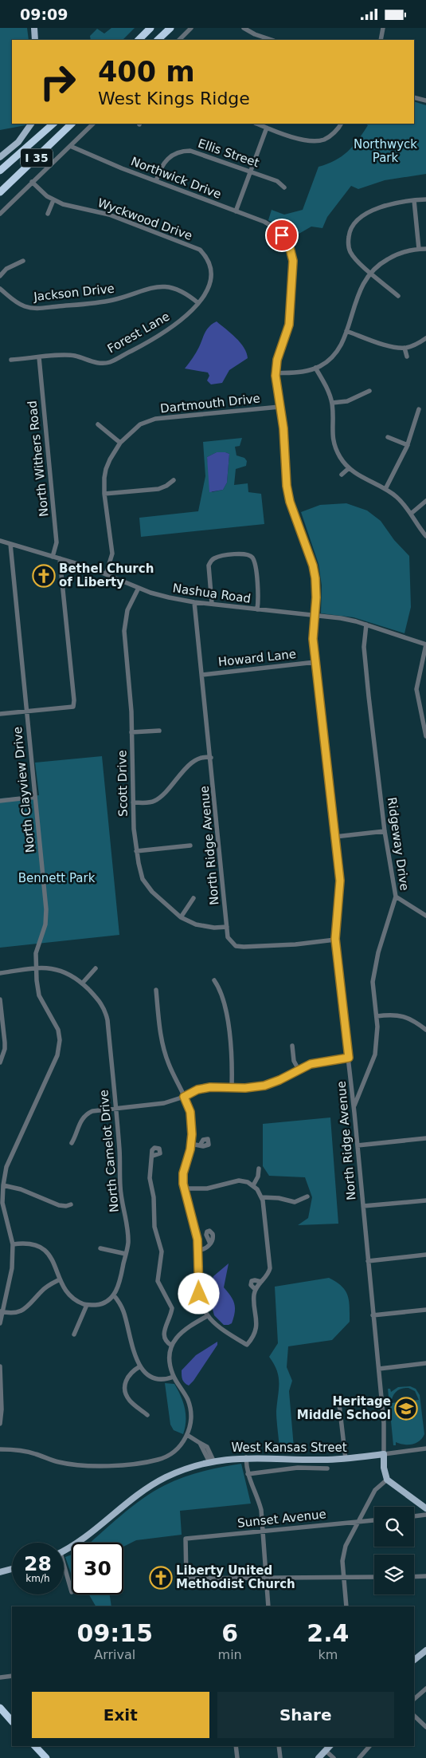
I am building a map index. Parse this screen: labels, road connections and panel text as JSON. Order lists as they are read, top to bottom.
{
  "streets": {
    "highway": ["I 35"],
    "main road": ["West Kansas Street"],
    "street": [
      "Ellis Street",
      "Northwick Drive",
      "Wyckwood Drive",
      "Jackson Drive",
      "Forest Lane",
      "Dartmouth Drive",
      "North Withers Road",
      "Nashua Road",
      "Howard Lane",
      "Scott Drive",
      "North Clayview Drive",
      "Ridgeway Drive",
      "North Ridge Avenue",
      "North Camelot Drive",
      "Sunset Avenue"
    ]
  },
  "crossings": [
    ["Ellis Street", "Northwick Drive"],
    ["Wyckwood Drive", "Jackson Drive"],
    ["Wyckwood Drive", "Forest Lane"],
    ["Jackson Drive", "Forest Lane"],
    ["Forest Lane", "North Withers Road"],
    ["Dartmouth Drive", "Nashua Road"],
    ["North Withers Road", "Nashua Road"],
    ["Nashua Road", "Scott Drive"],
    ["Nashua Road", "North Clayview Drive"],
    ["Nashua Road", "Ridgeway Drive"],
    ["Nashua Road", "North Ridge Avenue"],
    ["Howard Lane", "North Ridge Avenue"],
    ["Scott Drive", "North Ridge Avenue"],
    ["North Clayview Drive", "North Camelot Drive"],
    ["Ridgeway Drive", "North Ridge Avenue"],
    ["North Ridge Avenue", "West Kansas Street"]
  ],
  "parks": ["Northwyck Park", "Bennett Park"],
  "places": {
    "church": ["Bethel Church of Liberty", "Liberty United Methodist Church"],
    "school or university": ["Heritage Middle School"]
  },
  "page": {
    "status": "09:09",
    "turn": ["400 m", "West Kings Ridge"],
    "speed": "28 km/h",
    "limit": "30",
    "eta": [
      "09:15",
      "Arrival",
      "6",
      "min",
      "2.4",
      "km"
    ],
    "buttons": ["Exit", "Share"]
  }
}
